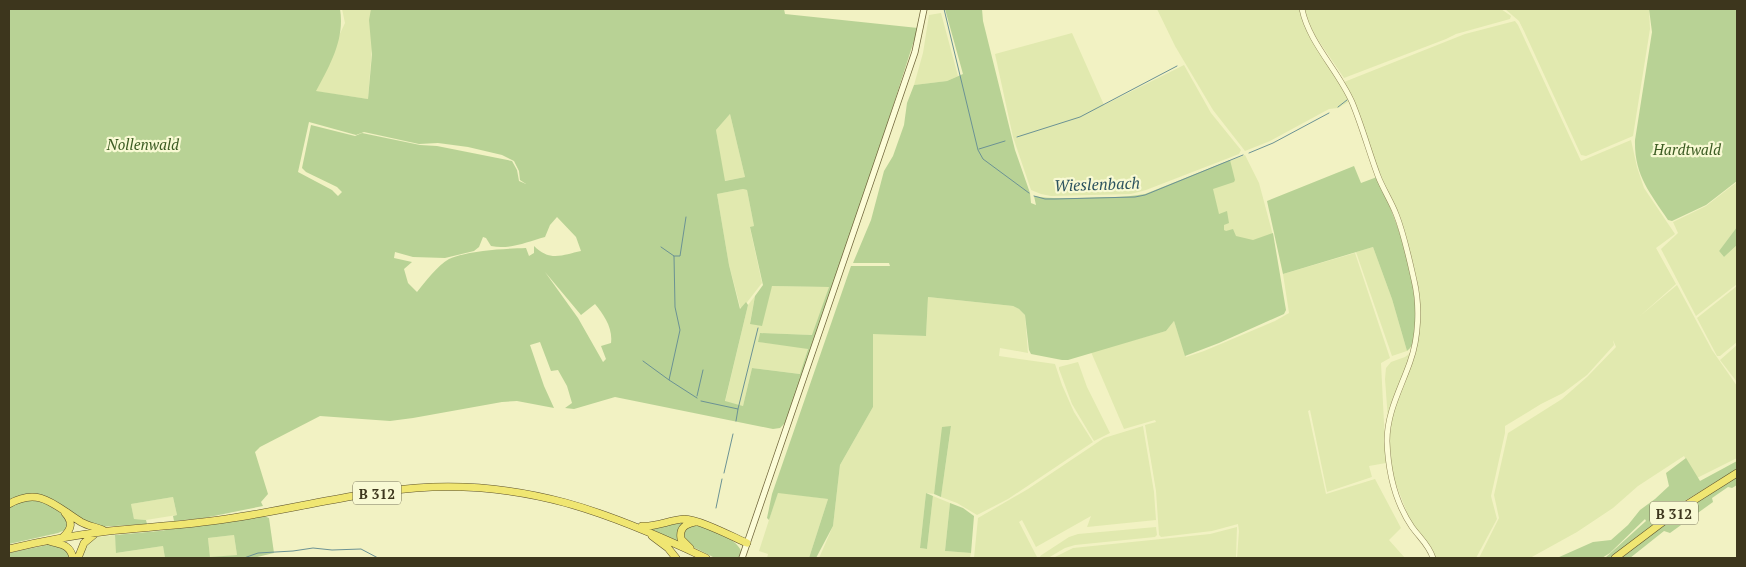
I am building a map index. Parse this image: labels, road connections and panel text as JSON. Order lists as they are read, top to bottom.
{
  "streets": {
    "highway": ["B 312"]
  },
  "water": ["Wieslenbach"],
  "parks": ["Nollenwald", "Hardtwald"]
}
